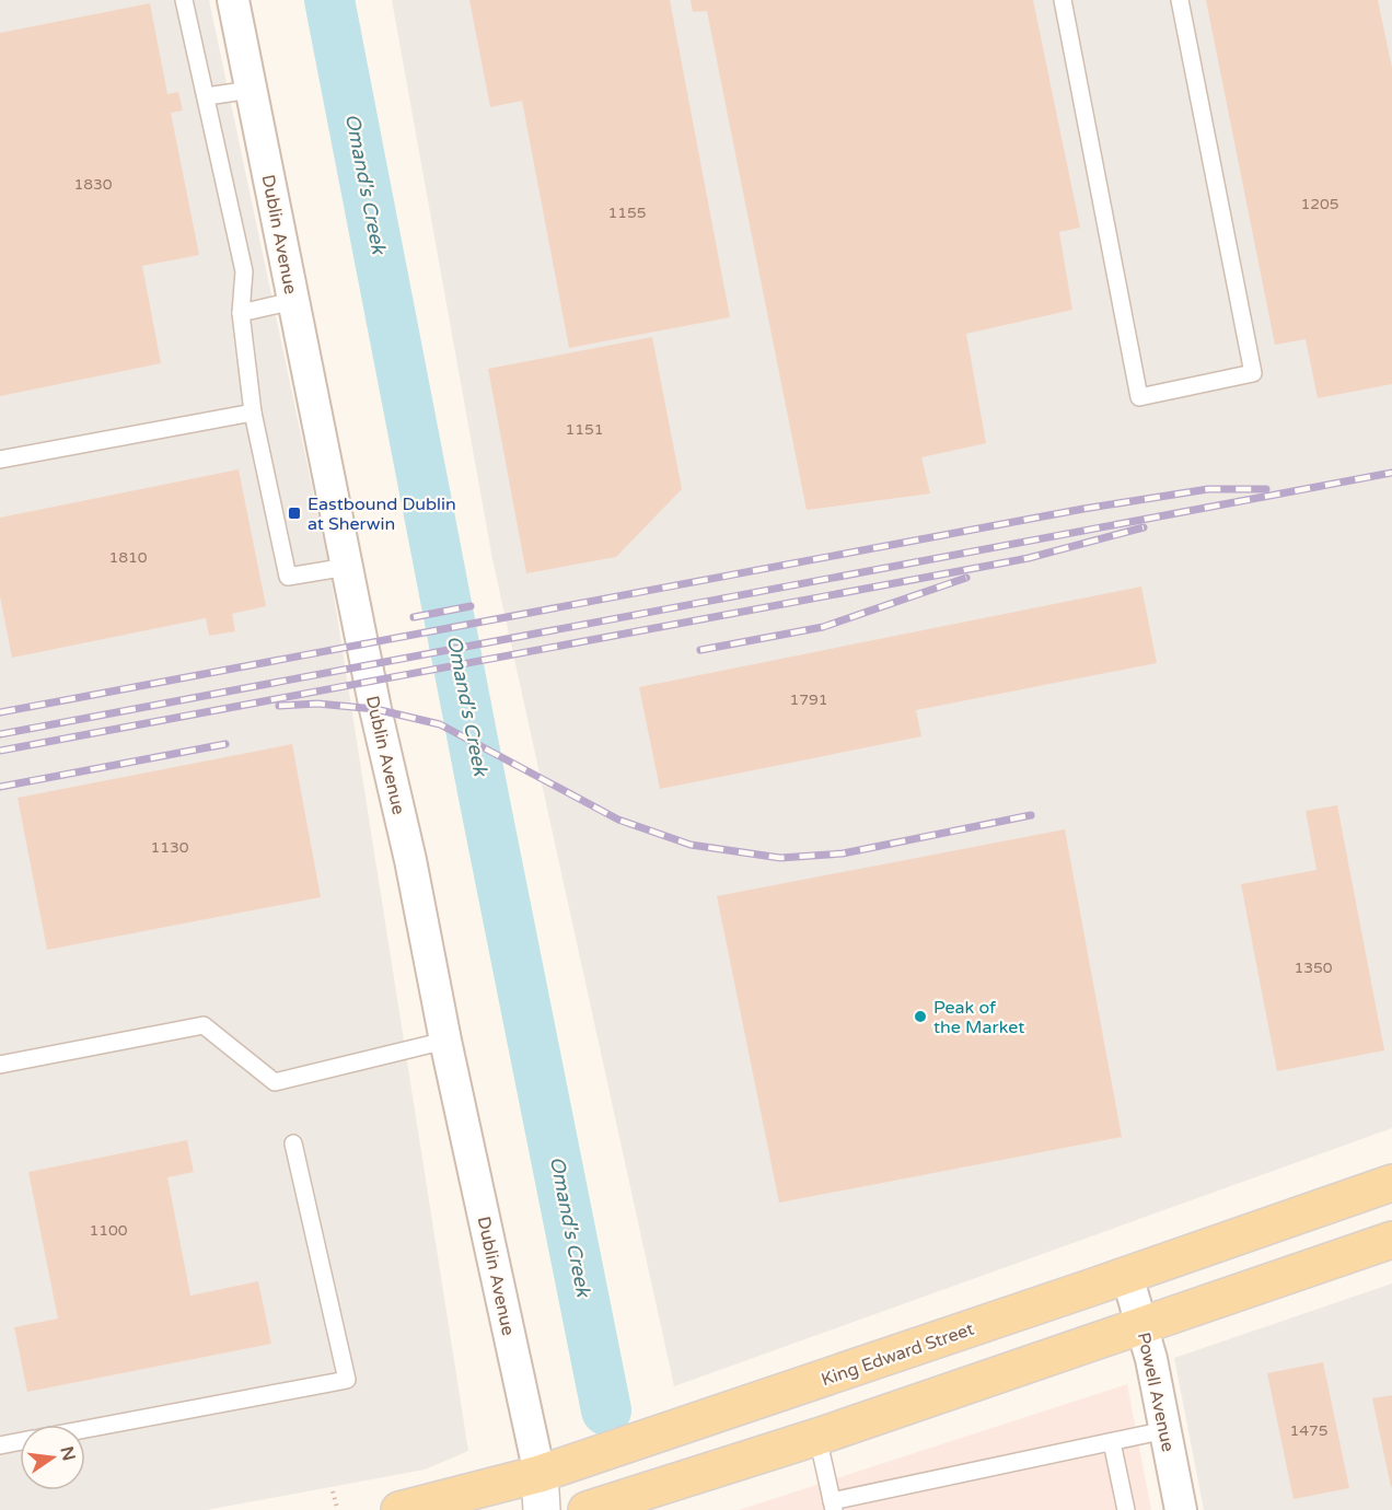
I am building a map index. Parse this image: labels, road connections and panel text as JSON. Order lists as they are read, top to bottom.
{
  "streets": {
    "main road": ["Dublin Avenue", "King Edward Street"],
    "street": ["Powell Avenue"]
  },
  "crossings": [
    ["Dublin Avenue", "King Edward Street"],
    ["King Edward Street", "Powell Avenue"]
  ],
  "water": ["Omand's Creek"],
  "places": {
    "transit": ["Eastbound Dublin at Sherwin"],
    "other": ["Peak of the Market"]
  },
  "house_numbers": [
    "1830",
    "1205",
    "1155",
    "1151",
    "1810",
    "1791",
    "1130",
    "1350",
    "1100",
    "1475"
  ],
  "north": "right"
}
